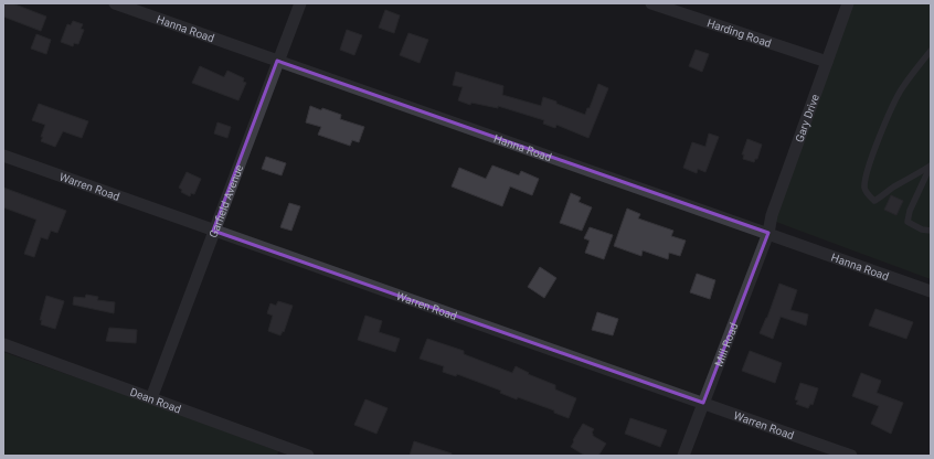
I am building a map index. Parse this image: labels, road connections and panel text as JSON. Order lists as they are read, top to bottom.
{
  "streets": {
    "street": [
      "Hanna Road",
      "Harding Road",
      "Gary Drive",
      "Warren Road",
      "Garfield Avenue",
      "Mill Road",
      "Dean Road"
    ]
  },
  "crossings": [
    ["Hanna Road", "Gary Drive"],
    ["Hanna Road", "Garfield Avenue"],
    ["Hanna Road", "Mill Road"],
    ["Harding Road", "Gary Drive"],
    ["Gary Drive", "Mill Road"],
    ["Warren Road", "Garfield Avenue"],
    ["Warren Road", "Mill Road"],
    ["Garfield Avenue", "Dean Road"]
  ]
}
